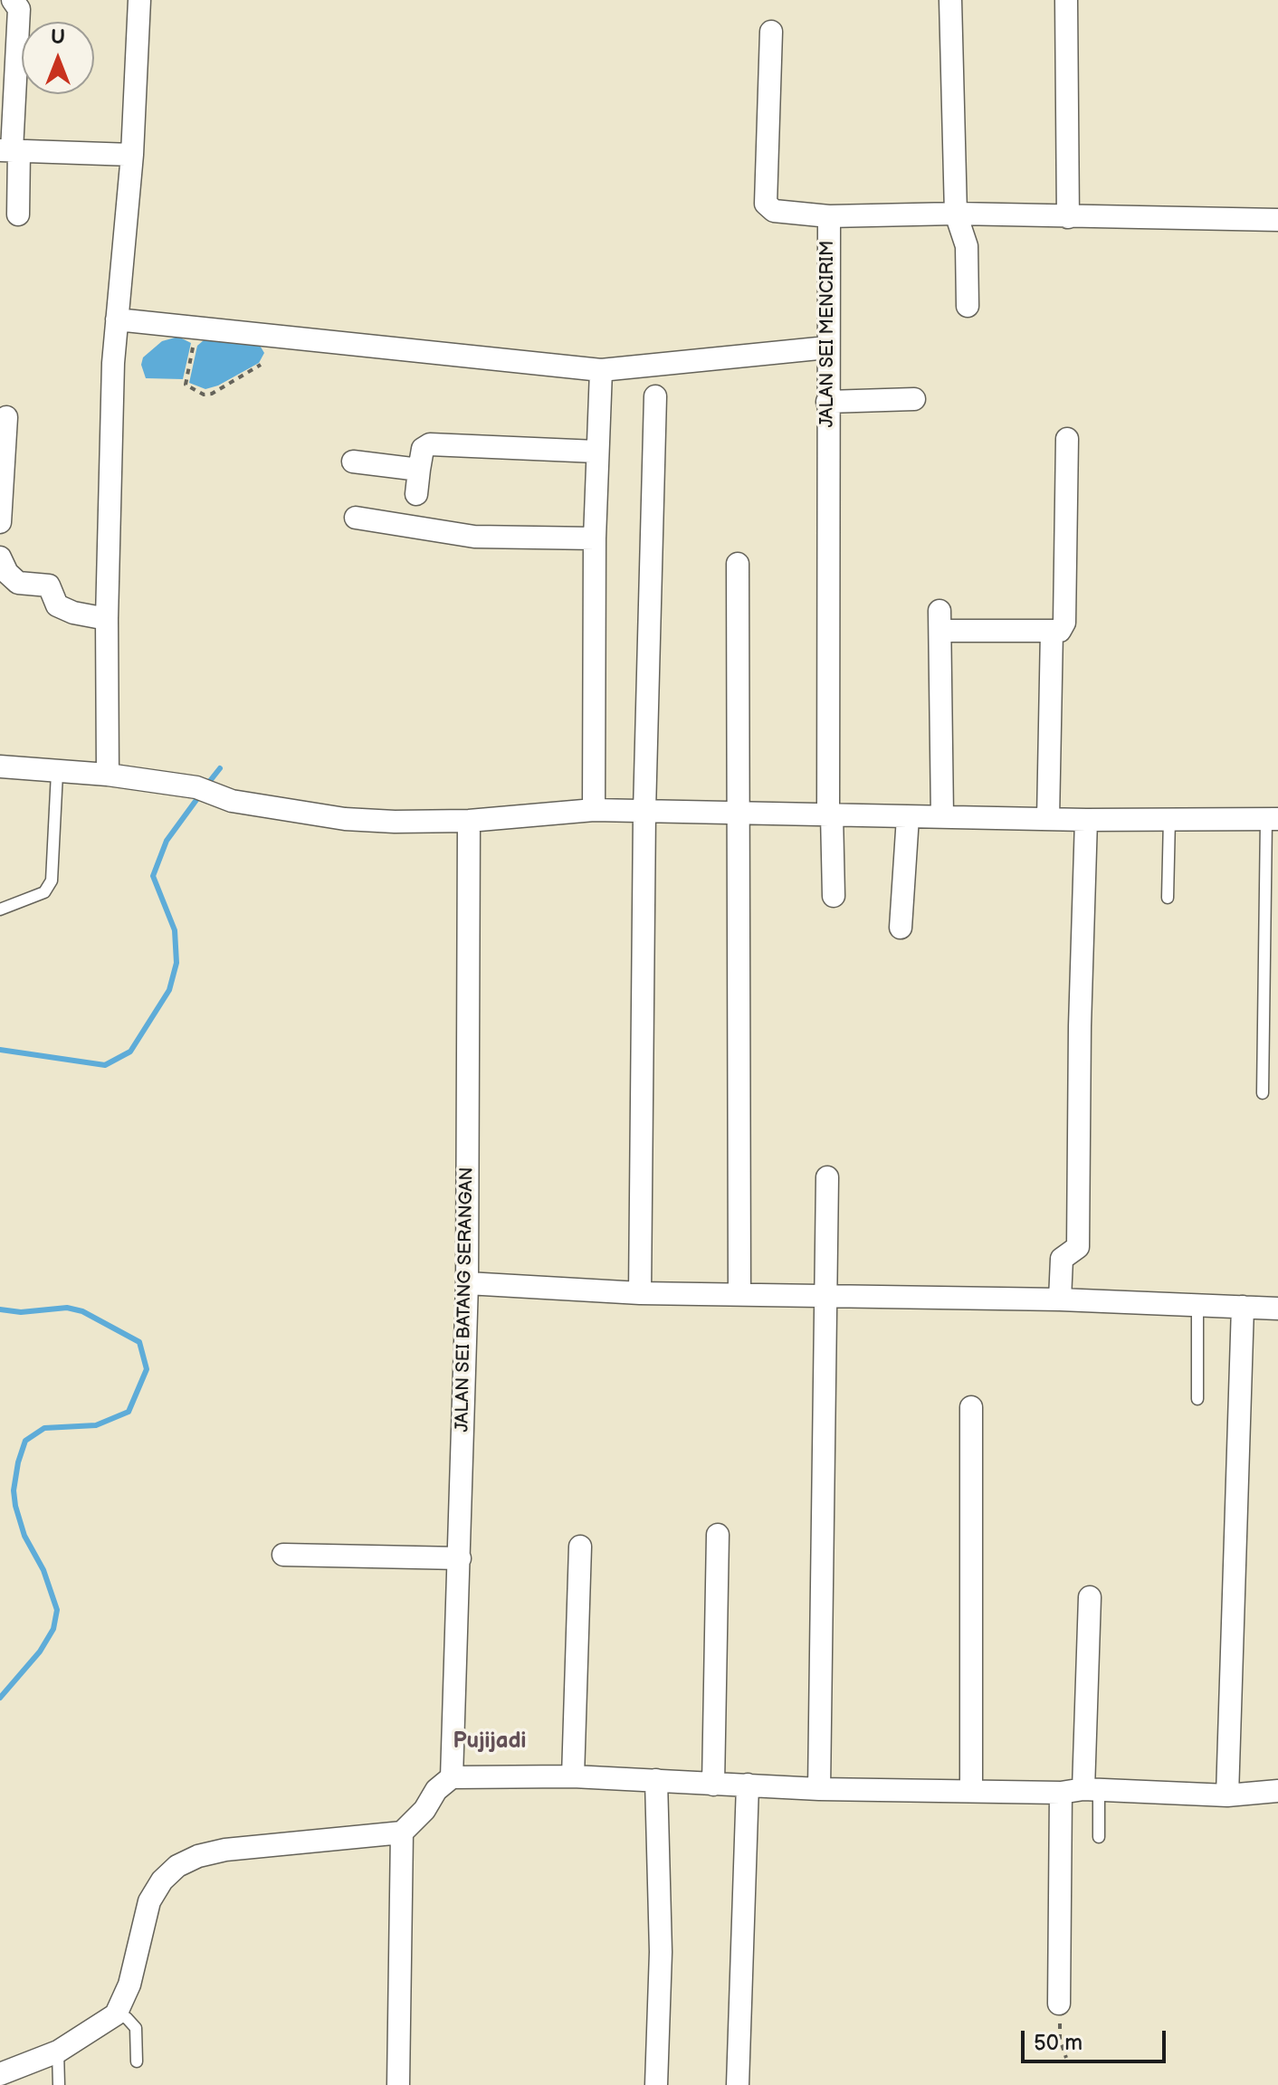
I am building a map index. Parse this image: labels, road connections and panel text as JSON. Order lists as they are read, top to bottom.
{
  "streets": {
    "street": ["JALAN SEI MENCIRIM", "JALAN SEI BATANG SERANGAN"]
  },
  "districts": ["Pujijadi"],
  "scale_bar": "50 m",
  "north": "top"
}
